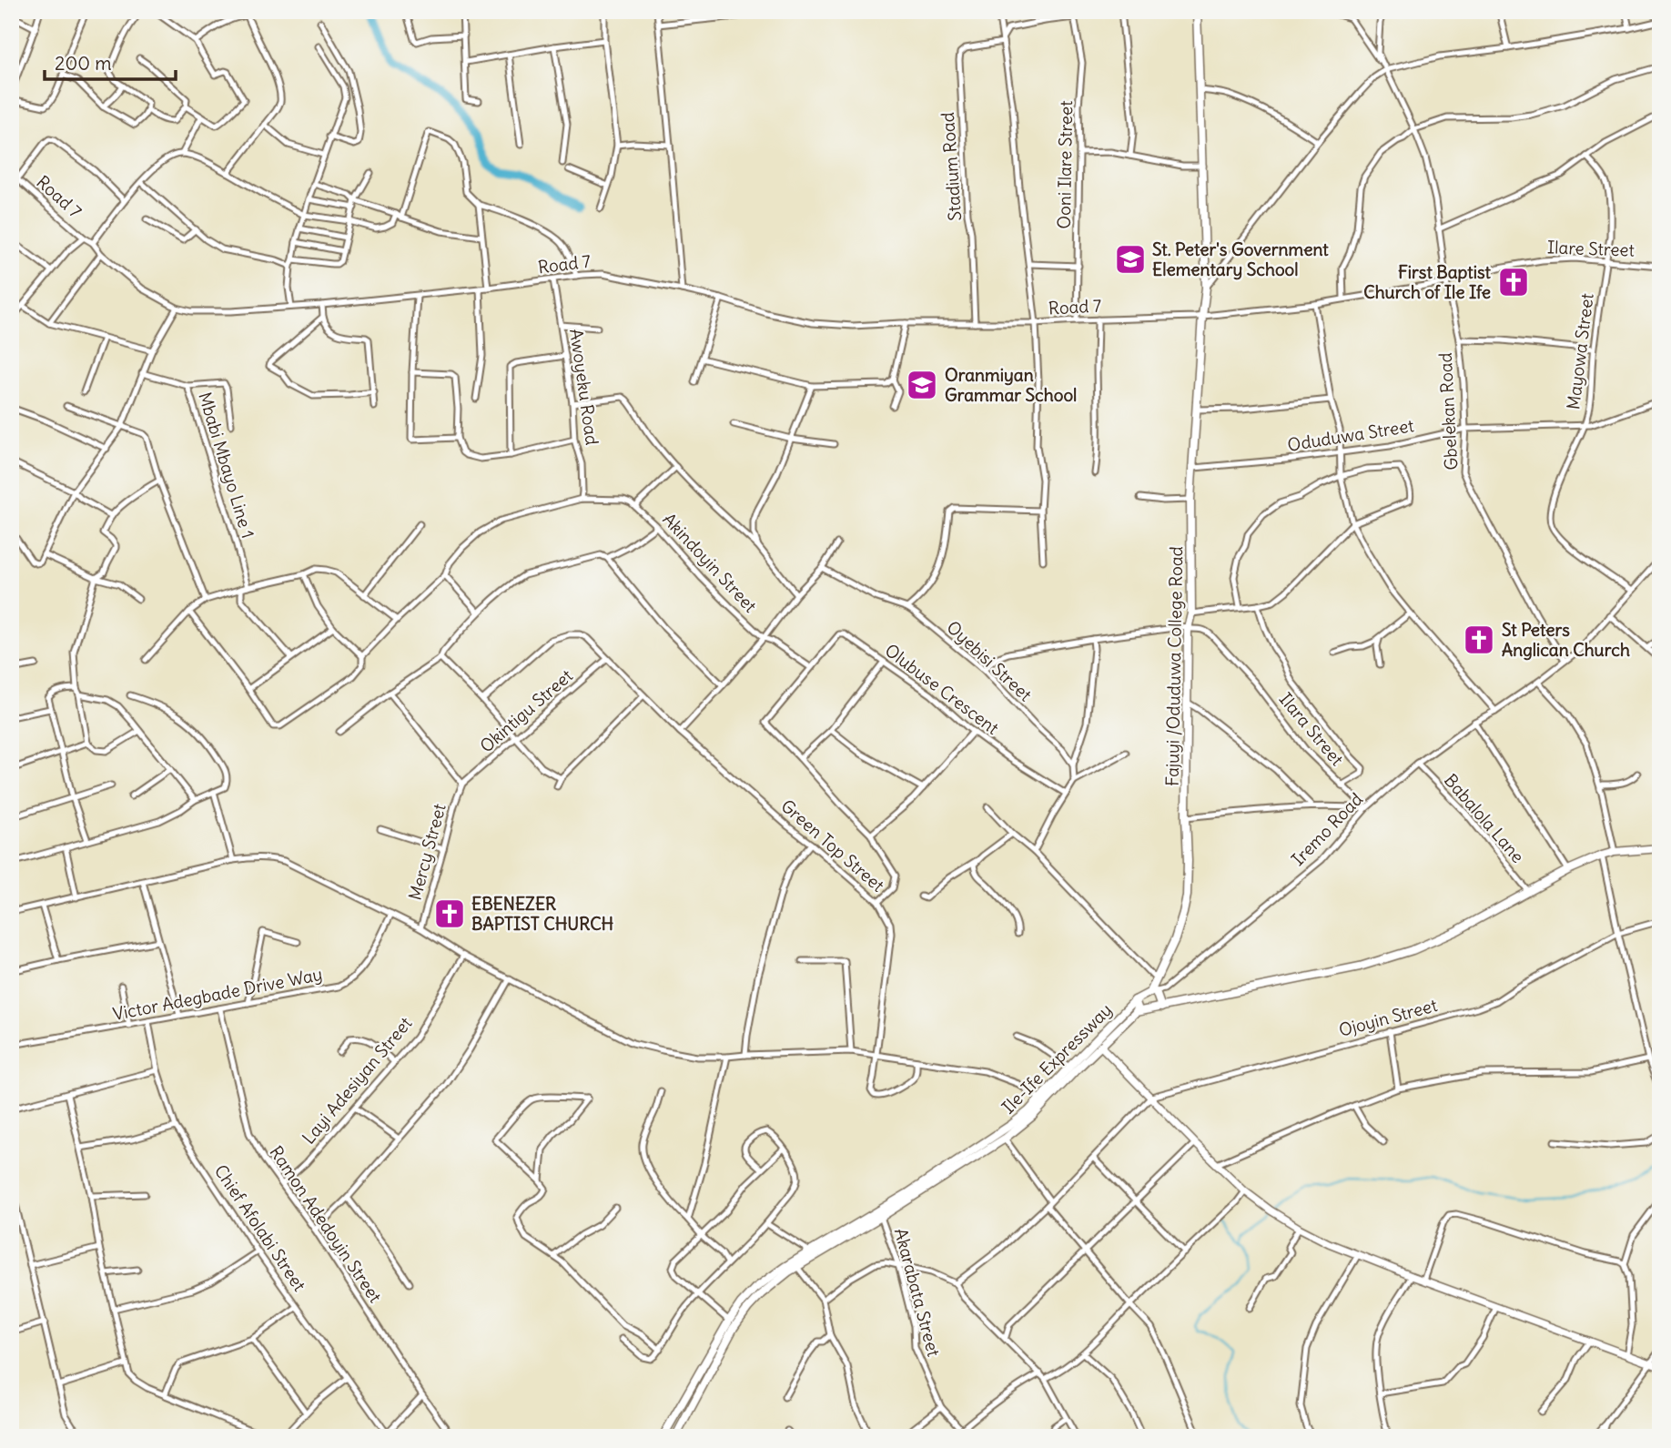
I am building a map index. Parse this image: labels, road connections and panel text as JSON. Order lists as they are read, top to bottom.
{
  "streets": {
    "main road": ["Fajuyi /Oduduwa College Road", "Ile-Ife Expressway"],
    "street": [
      "Ooni Ilare Street",
      "Stadium Road",
      "Road 7",
      "Ilare Street",
      "Mayowa Street",
      "Awoyeku Road",
      "Gbelekan Road",
      "Oduduwa Street",
      "Mbabi Mbayo Line 1",
      "Akindoyin Street",
      "Oyebisi Street",
      "Olubuse Crescent",
      "Okintigu Street",
      "Ilara Street",
      "Babalola Lane",
      "Iremo Road",
      "Green Top Street",
      "Mercy Street",
      "Victor Adegbade Drive Way",
      "Ojoyin Street",
      "Layi Adesiyan Street",
      "Ramon Adedoyin Street",
      "Chief Afolabi Street",
      "Akarabata Street"
    ]
  },
  "crossings": [
    ["Ooni Ilare Street", "Road 7"],
    ["Stadium Road", "Road 7"],
    ["Road 7", "Ilare Street"],
    ["Road 7", "Awoyeku Road"],
    ["Road 7", "Fajuyi /Oduduwa College Road"],
    ["Ilare Street", "Mayowa Street"],
    ["Ilare Street", "Gbelekan Road"],
    ["Mayowa Street", "Oduduwa Street"],
    ["Mayowa Street", "Iremo Road"],
    ["Gbelekan Road", "Oduduwa Street"],
    ["Gbelekan Road", "Iremo Road"],
    ["Oduduwa Street", "Fajuyi /Oduduwa College Road"],
    ["Akindoyin Street", "Olubuse Crescent"],
    ["Fajuyi /Oduduwa College Road", "Ilara Street"],
    ["Fajuyi /Oduduwa College Road", "Iremo Road"],
    ["Olubuse Crescent", "Green Top Street"],
    ["Okintigu Street", "Green Top Street"],
    ["Okintigu Street", "Mercy Street"],
    ["Ilara Street", "Iremo Road"],
    ["Babalola Lane", "Iremo Road"],
    ["Victor Adegbade Drive Way", "Ramon Adedoyin Street"],
    ["Victor Adegbade Drive Way", "Chief Afolabi Street"],
    ["Ile-Ife Expressway", "Akarabata Street"],
    ["Layi Adesiyan Street", "Ramon Adedoyin Street"]
  ],
  "places": {
    "school or university": ["St. Peter's Government Elementary School", "Oranmiyan Grammar School"],
    "church": ["First Baptist Church of Ile Ife", "St Peters Anglican Church", "EBENEZER BAPTIST CHURCH"]
  },
  "scale_bar": "200 m"
}
